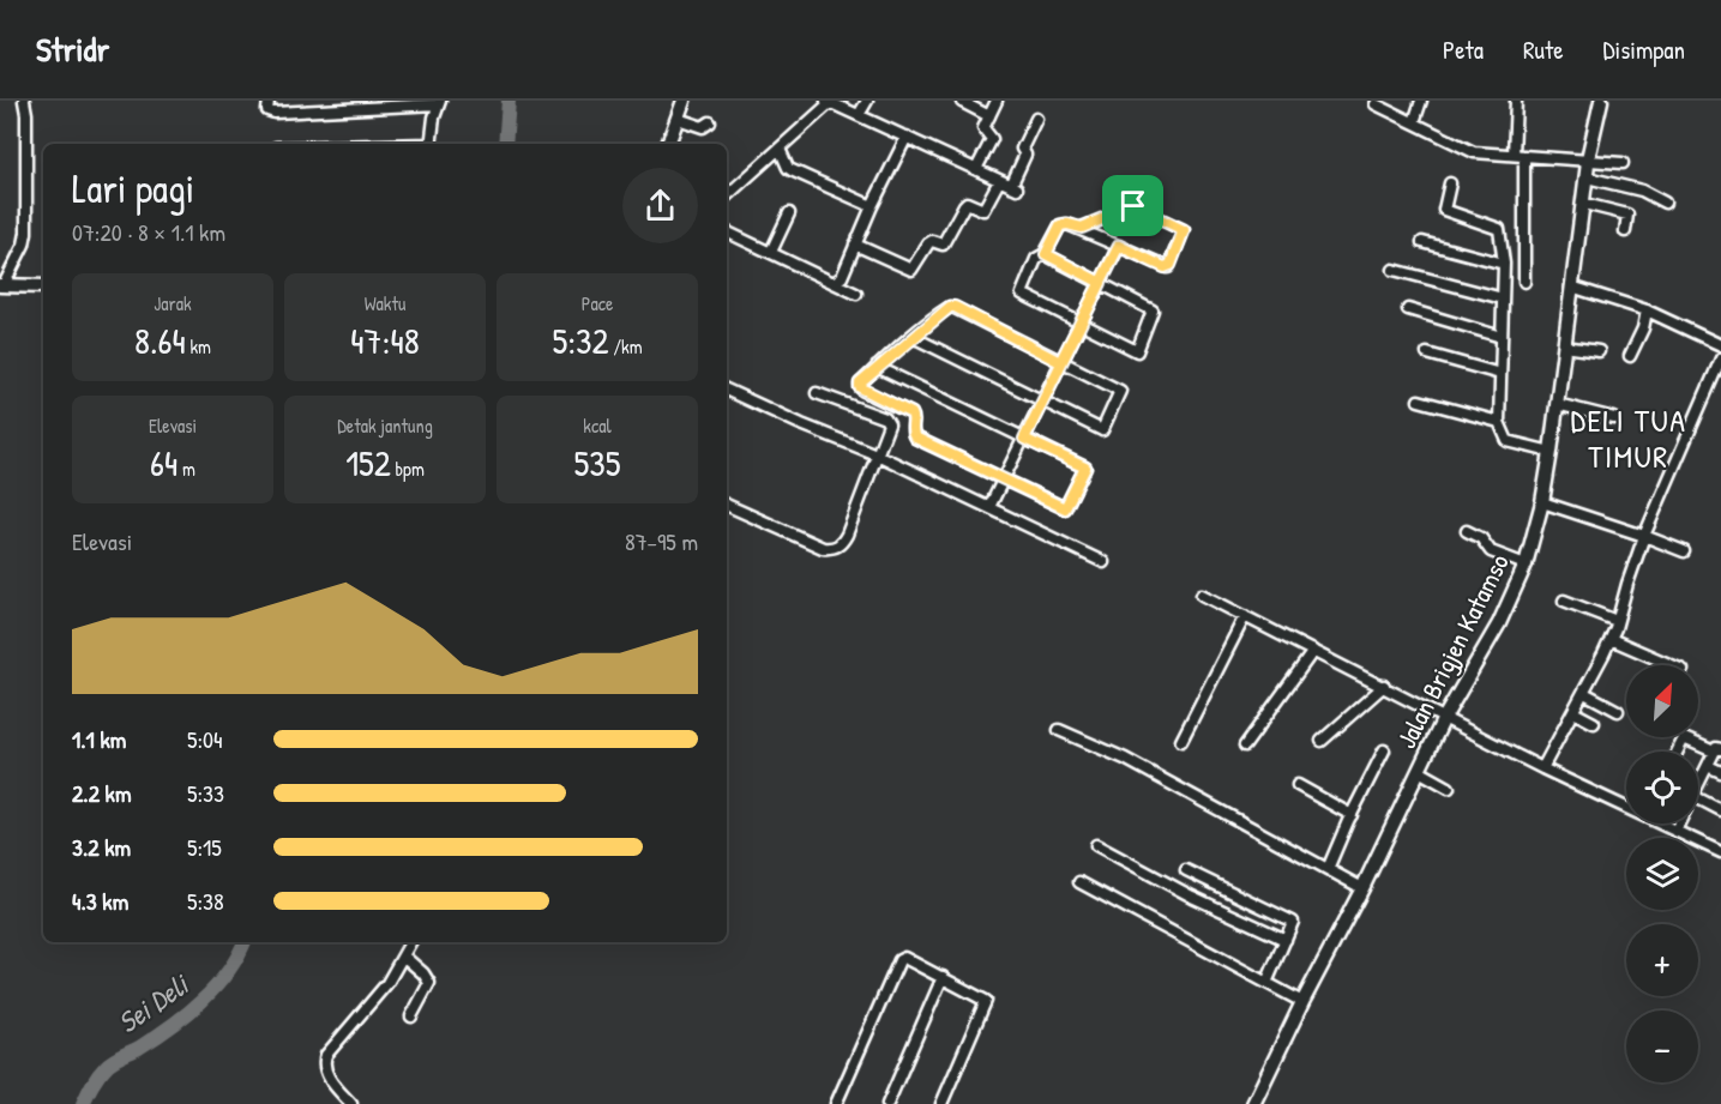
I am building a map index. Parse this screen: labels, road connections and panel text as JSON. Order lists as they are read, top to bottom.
{
  "streets": {
    "main road": ["Jalan Brigjen Katamso"]
  },
  "districts": ["DELI TUA TIMUR"],
  "water": ["Sei Deli"],
  "north": "top right",
  "page": {
    "header": "Stridr",
    "nav": ["Peta", "Rute", "Disimpan"],
    "heading": ["Lari pagi", "07:20 · 8 × 1.1 km"],
    "stats": [
      ["Jarak", "8.64 km"],
      ["Waktu", "47:48"],
      ["Pace", "5:32 /km"],
      ["Elevasi", "64 m"],
      ["Detak jantung", "152 bpm"],
      ["kcal", "535"]
    ],
    "chart": ["Elevasi", "87–95 m"],
    "map_buttons": ["+", "−"],
    "list": [
      {
        "name": "1.1 km",
        "note": "5:04"
      },
      {
        "name": "2.2 km",
        "note": "5:33"
      },
      {
        "name": "3.2 km",
        "note": "5:15"
      },
      {
        "name": "4.3 km",
        "note": "5:38"
      }
    ]
  }
}
